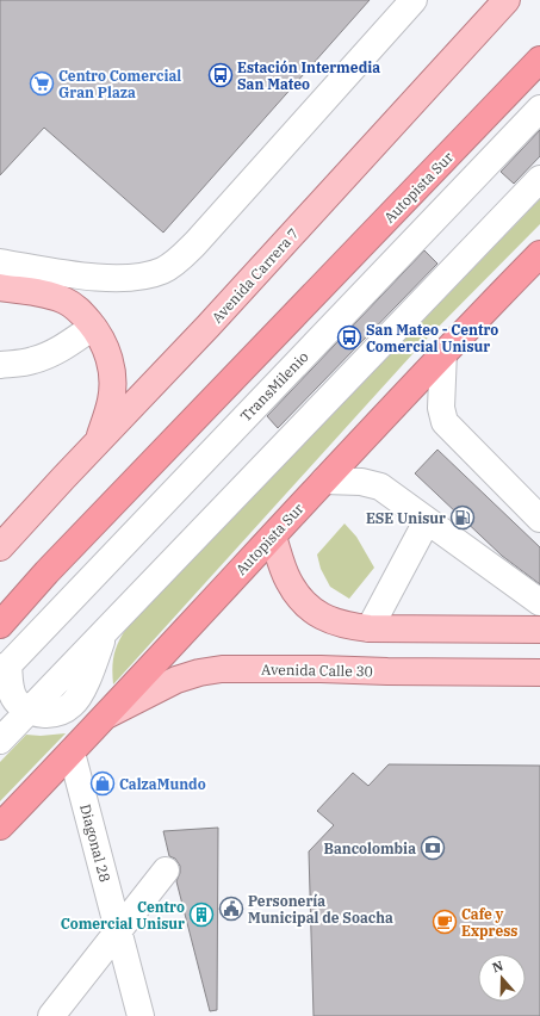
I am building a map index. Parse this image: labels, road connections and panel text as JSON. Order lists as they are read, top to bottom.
{
  "streets": {
    "highway": ["Autopista Sur"],
    "main road": ["Avenida Carrera 7", "Avenida Calle 30"],
    "street": ["TransMilenio", "Diagonal 28"]
  },
  "crossings": [
    ["Autopista Sur", "Avenida Calle 30"],
    ["Autopista Sur", "Diagonal 28"]
  ],
  "places": {
    "bus stop": ["Estación Intermedia San Mateo", "San Mateo - Centro Comercial Unisur"],
    "supermarket": ["Centro Comercial Gran Plaza"],
    "fuel station": ["ESE Unisur"],
    "shop": ["CalzaMundo"],
    "bank": ["Bancolombia"],
    "public building": ["Personería Municipal de Soacha"],
    "building": ["Centro Comercial Unisur"],
    "cafe": ["Cafe y Express"]
  },
  "north": "top"
}
